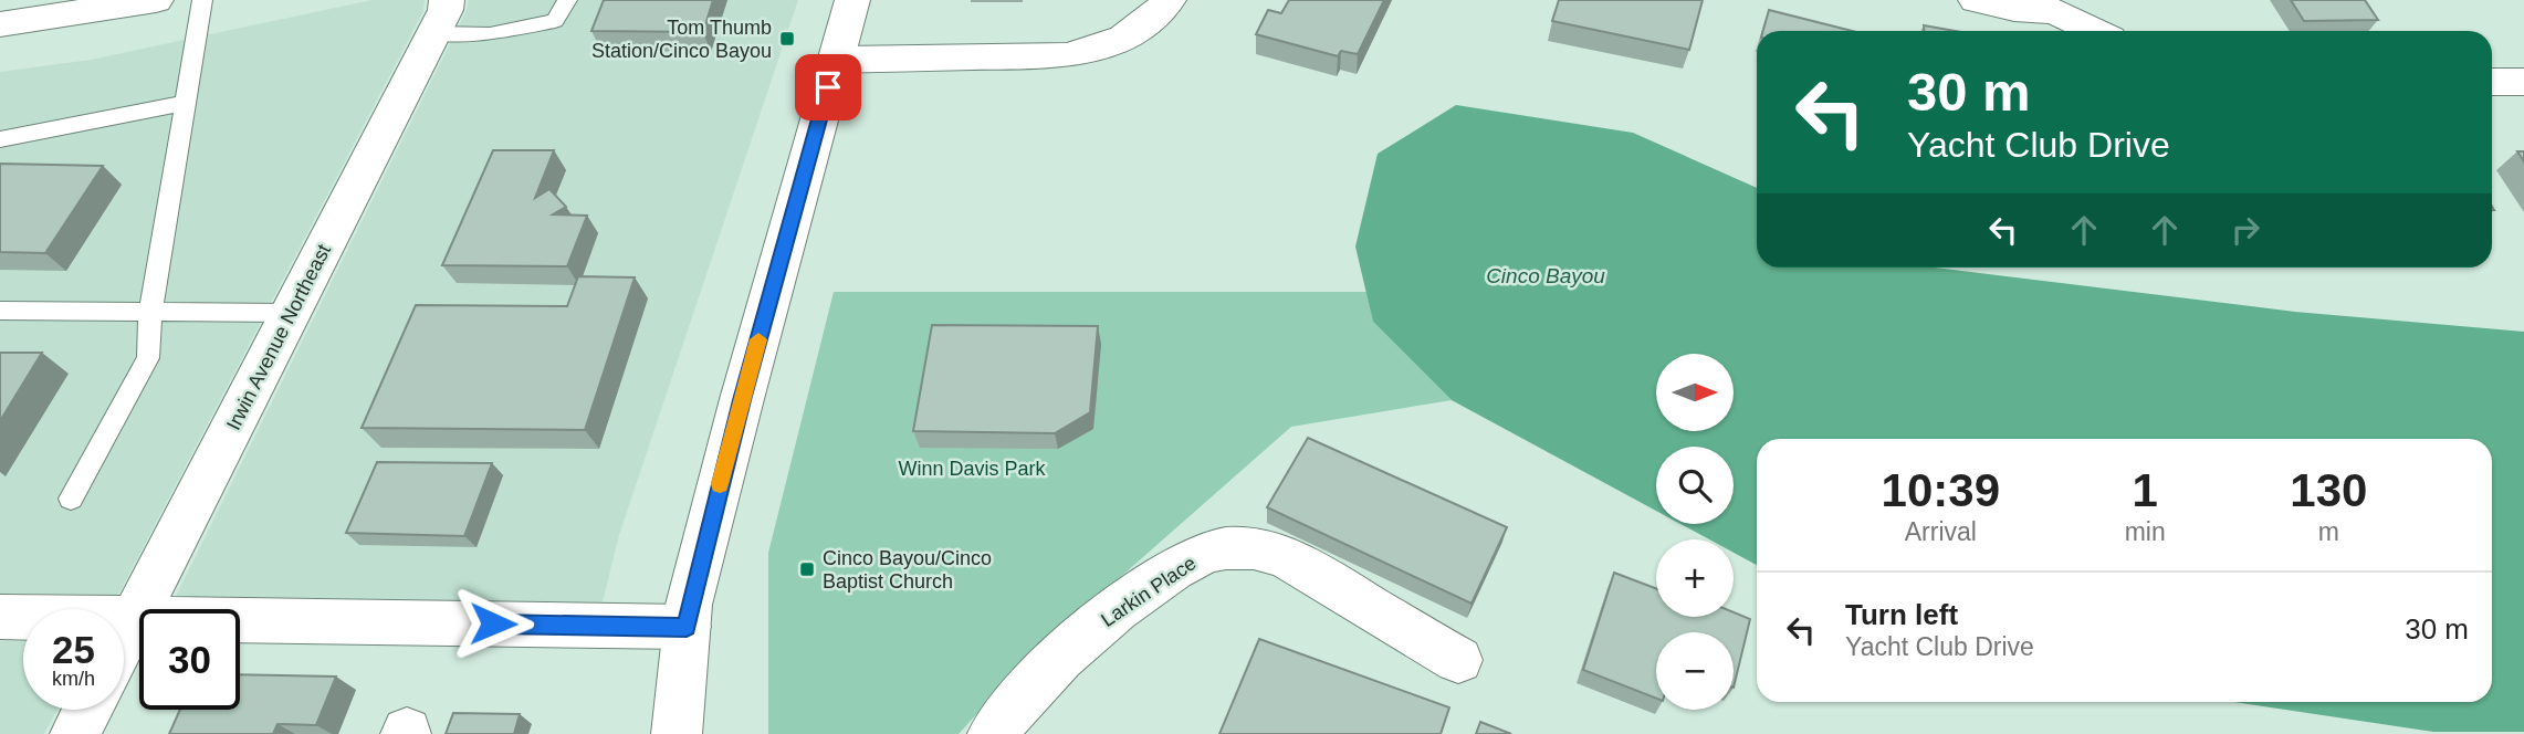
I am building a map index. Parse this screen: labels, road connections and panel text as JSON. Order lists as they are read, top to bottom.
{
  "streets": {
    "street": ["Irwin Avenue Northeast", "Larkin Place"]
  },
  "water": ["Cinco Bayou"],
  "parks": ["Winn Davis Park"],
  "places": {
    "transit": ["Tom Thumb Station/Cinco Bayou", "Cinco Bayou/Cinco Baptist Church"]
  },
  "north": "right",
  "page": {
    "turn": ["30 m", "Yacht Club Drive"],
    "map_buttons": ["+", "−"],
    "eta": [
      "10:39",
      "Arrival",
      "1",
      "min",
      "130",
      "m"
    ],
    "list": [
      {
        "name": "Turn left",
        "note": "Yacht Club Drive",
        "value": "30 m"
      }
    ],
    "speed": "25 km/h",
    "limit": "30"
  }
}
